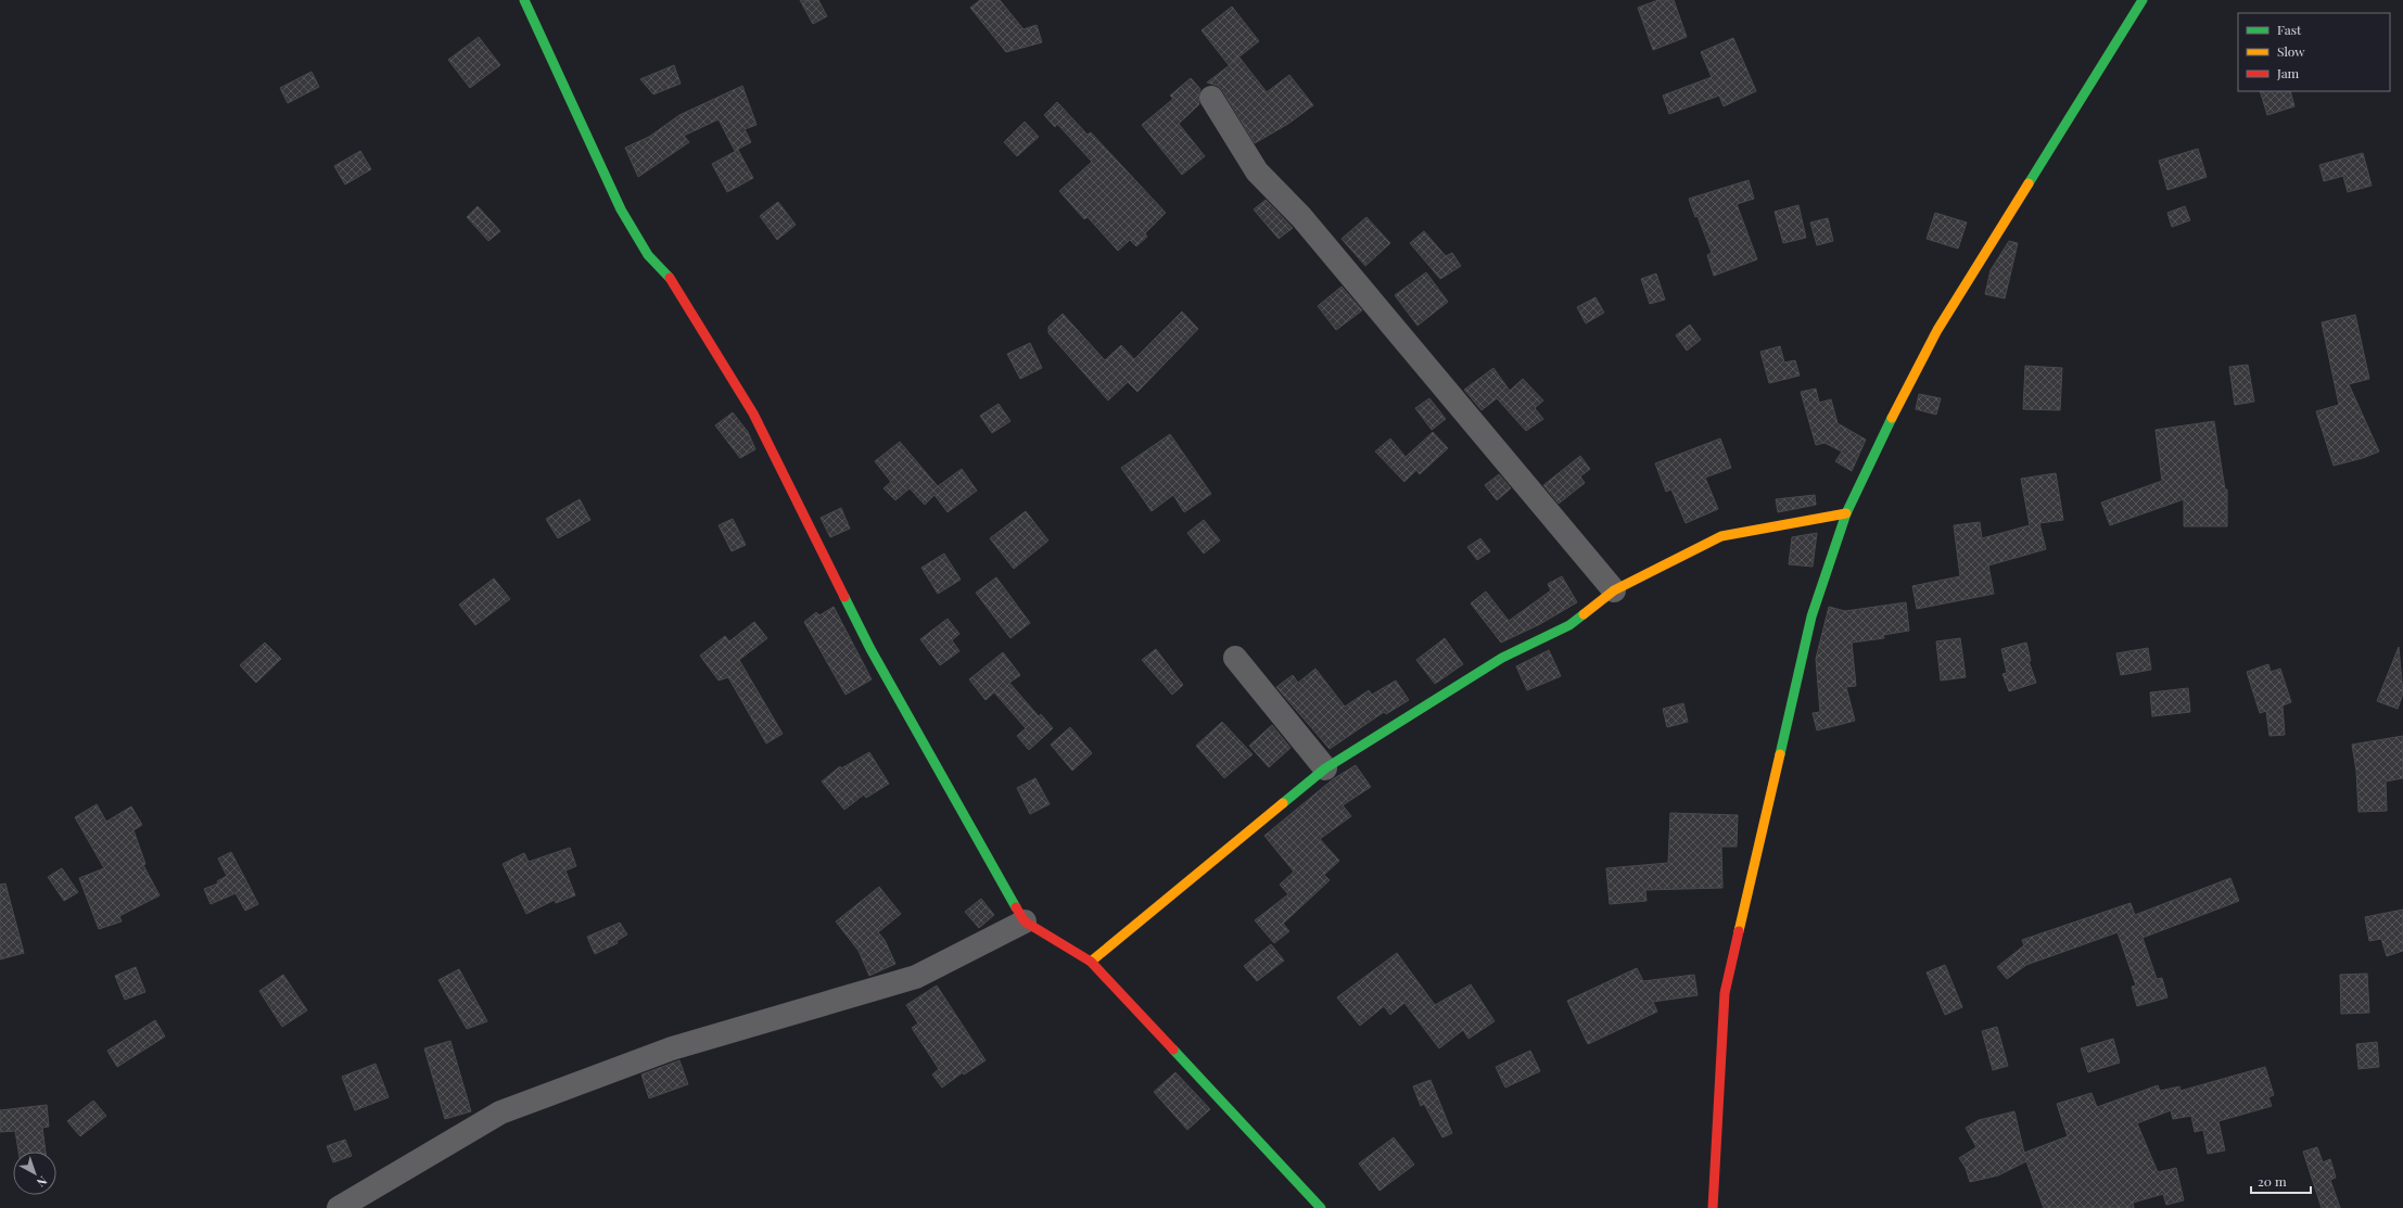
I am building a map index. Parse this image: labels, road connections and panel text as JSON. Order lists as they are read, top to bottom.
{
  "legend": ["Fast", "Slow", "Jam"],
  "scale_bar": "20 m",
  "north": "bottom right"
}
